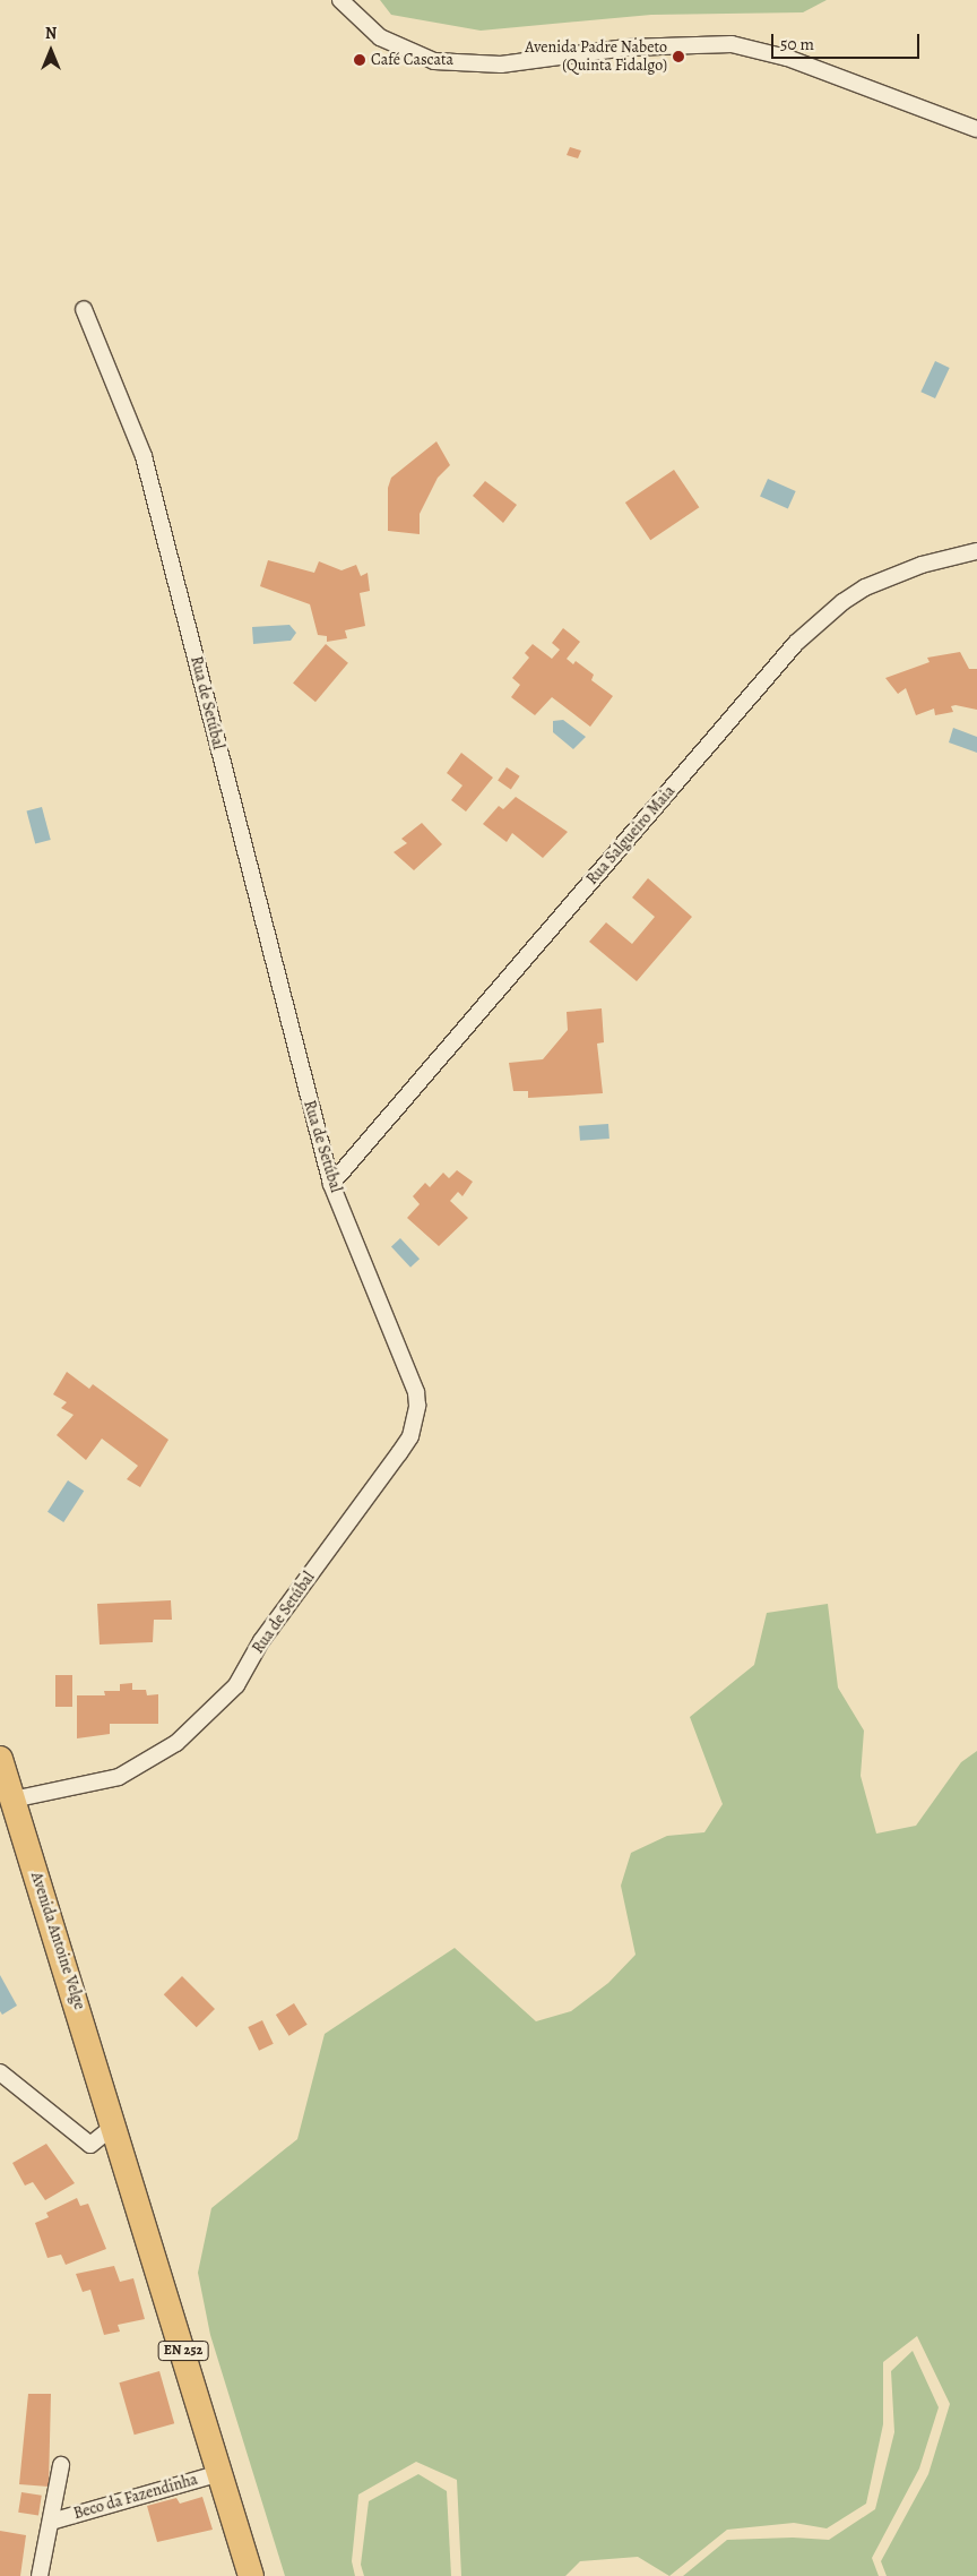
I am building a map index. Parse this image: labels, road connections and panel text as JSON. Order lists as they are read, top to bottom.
{
  "streets": {
    "main road": ["Avenida Antoine Velge", "EN 252"],
    "street": ["Rua de Setúbal", "Rua Salgueiro Maia", "Beco da Fazendinha"]
  },
  "crossings": [
    ["Rua de Setúbal", "Rua Salgueiro Maia"],
    ["Rua de Setúbal", "Avenida Antoine Velge"],
    ["Avenida Antoine Velge", "EN 252"],
    ["EN 252", "Beco da Fazendinha"]
  ],
  "places": ["Avenida Padre Nabeto (Quinta Fidalgo)", "Café Cascata"],
  "scale_bar": "50 m",
  "north": "top"
}
